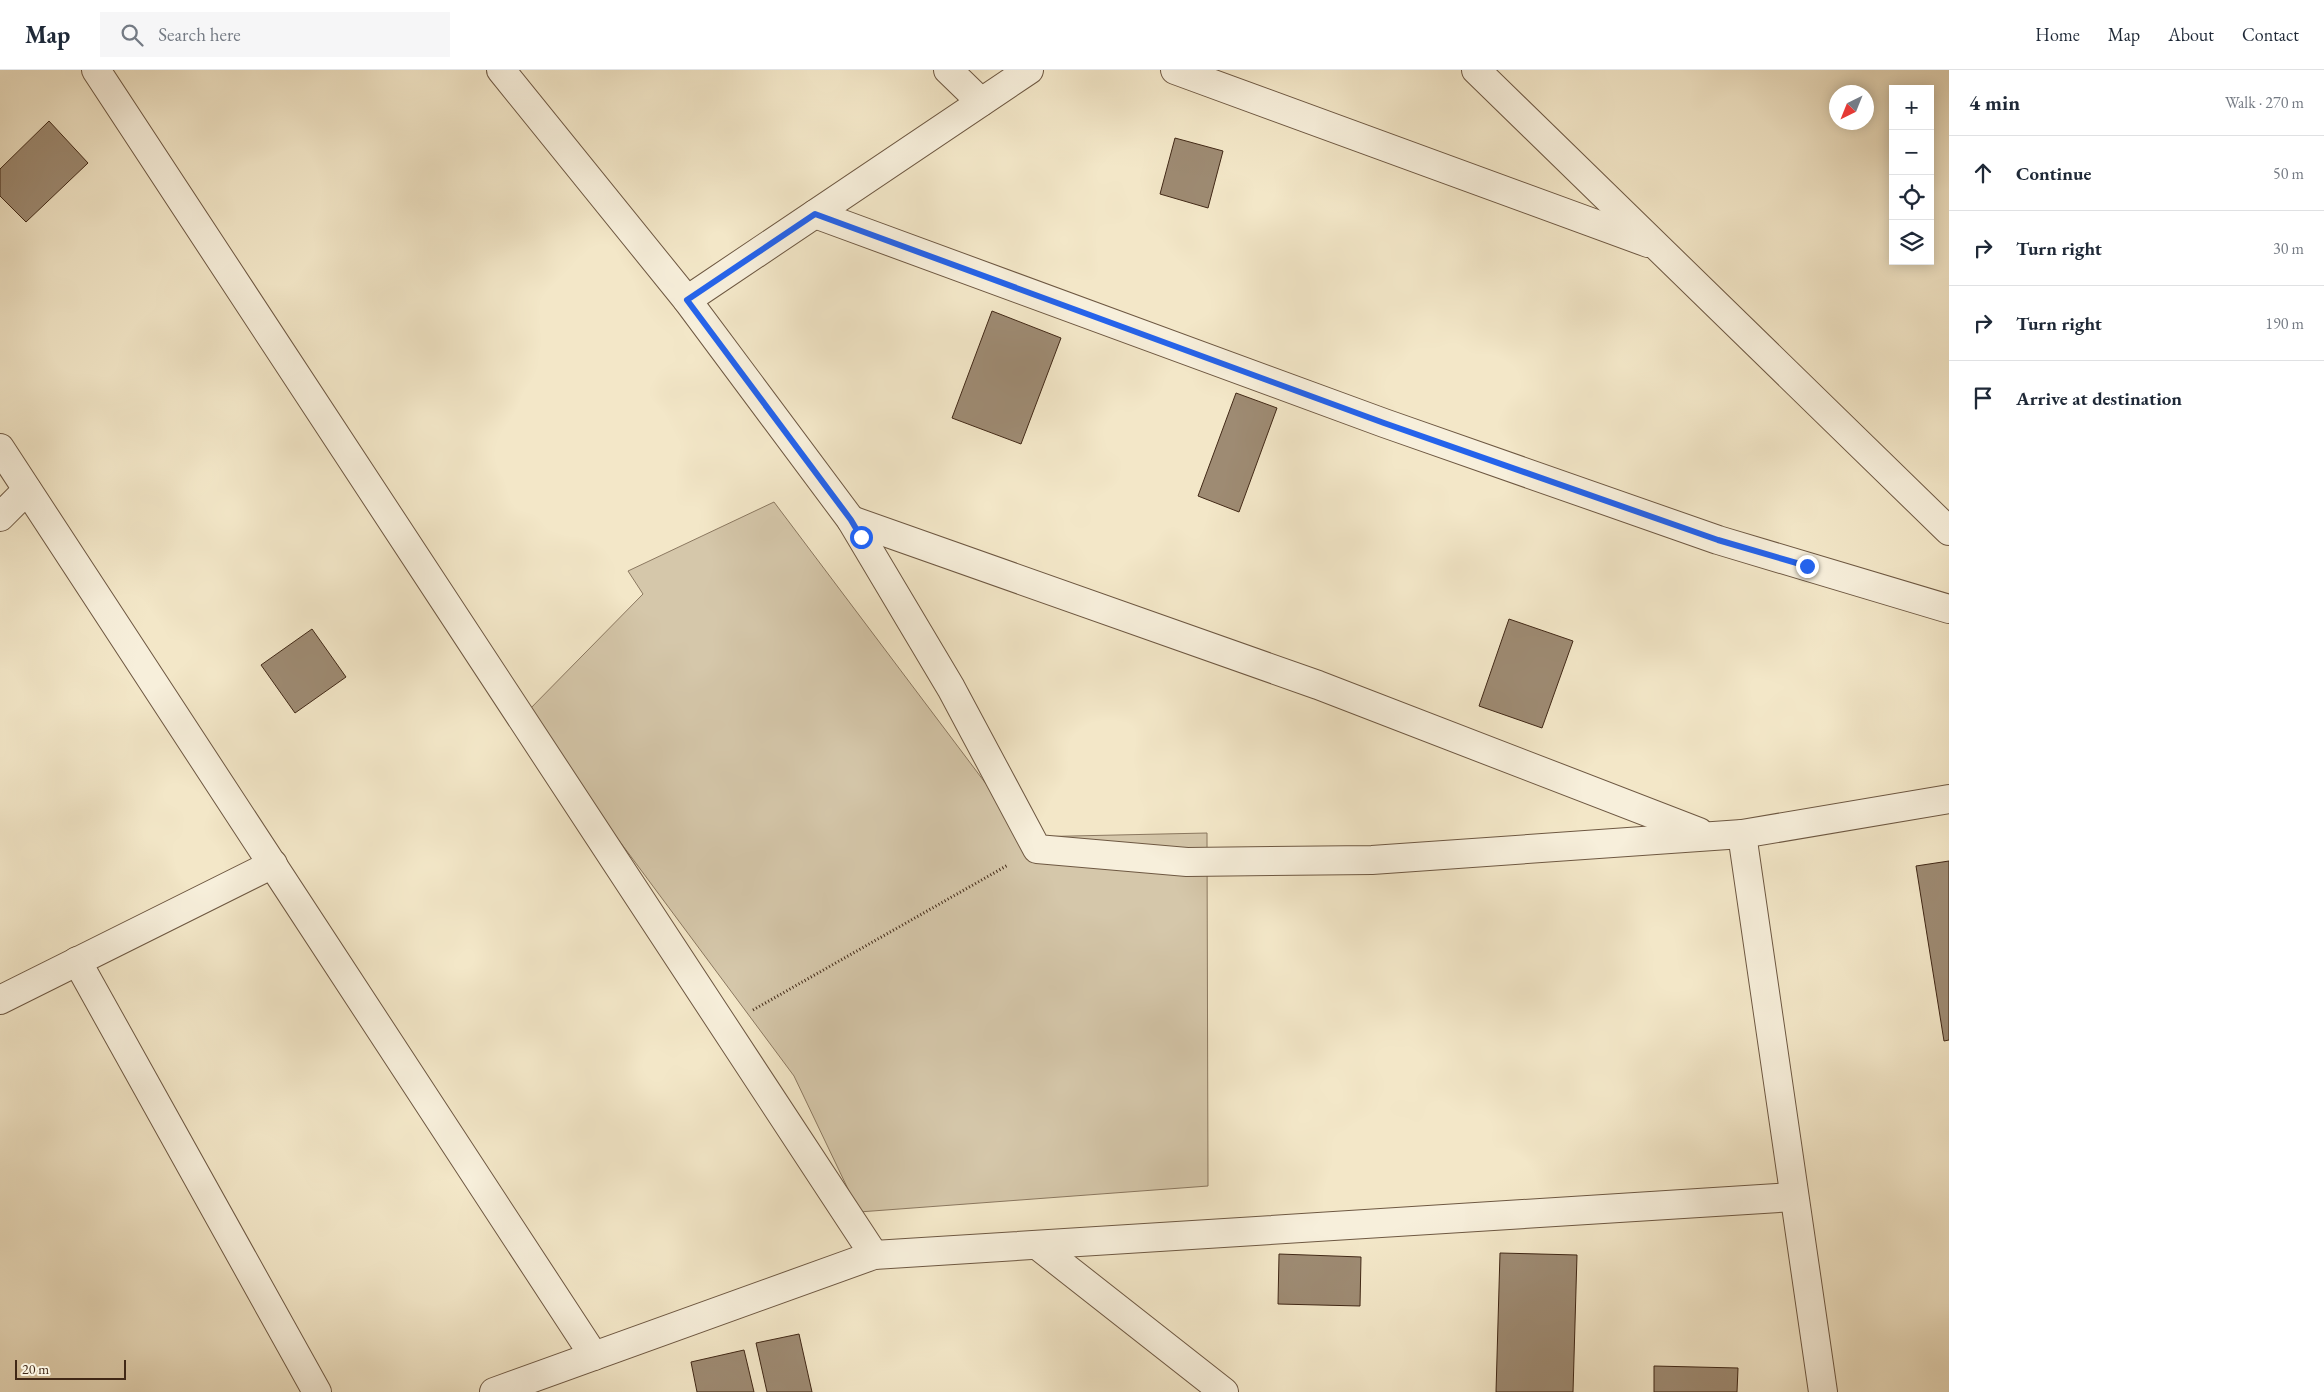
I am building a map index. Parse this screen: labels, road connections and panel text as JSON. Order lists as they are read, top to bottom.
{
  "scale_bar": "20 m",
  "north": "bottom left",
  "page": {
    "header": "Map",
    "search": "Search here",
    "nav": [
      "Home",
      "Map",
      "About",
      "Contact"
    ],
    "heading": ["4 min", "Walk · 270 m"],
    "map_buttons": ["+", "−"],
    "list": [
      ["Continue", "50 m"],
      ["Turn right", "30 m"],
      ["Turn right", "190 m"],
      "Arrive at destination"
    ],
    "scale": "20 m"
  }
}
